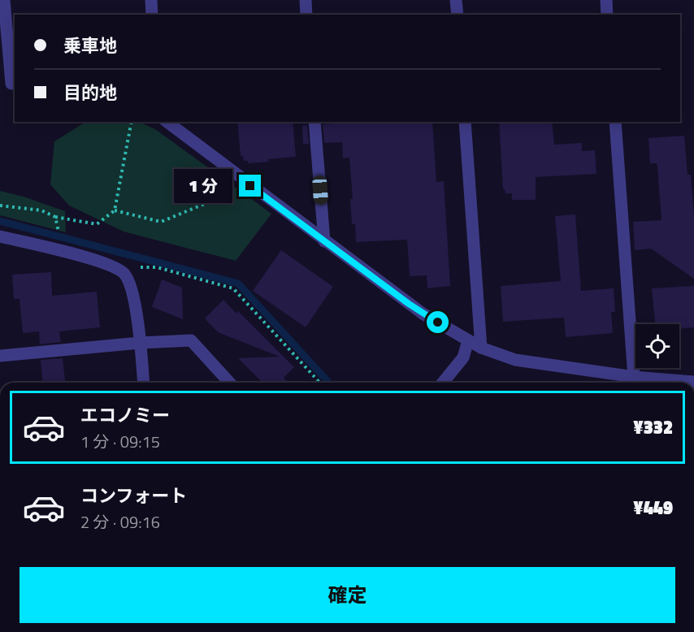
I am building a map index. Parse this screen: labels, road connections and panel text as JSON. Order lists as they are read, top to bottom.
{
  "page": {
    "banner": ["乗車地", "目的地"],
    "bubble": "1 分",
    "list": [
      {
        "name": "エコノミー",
        "note": "1 分 · 09:15",
        "value": "¥332"
      },
      {
        "name": "コンフォート",
        "note": "2 分 · 09:16",
        "value": "¥449"
      }
    ],
    "buttons": "確定"
  }
}
